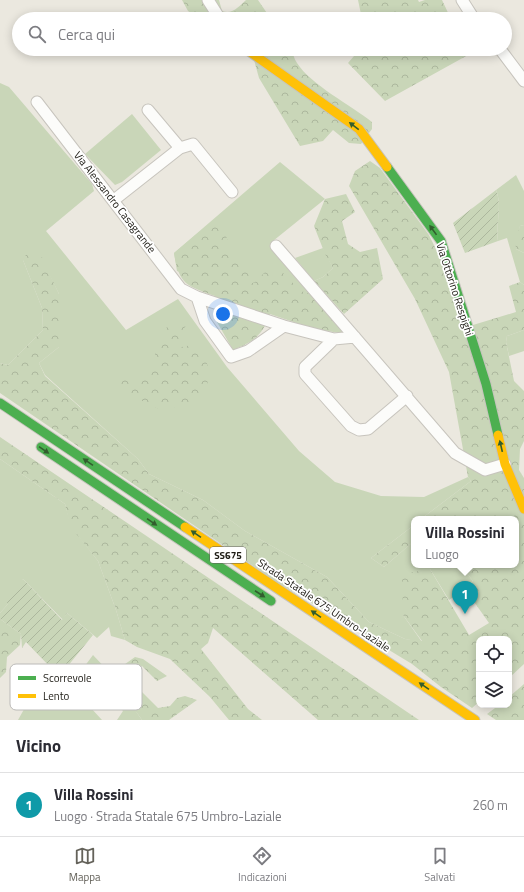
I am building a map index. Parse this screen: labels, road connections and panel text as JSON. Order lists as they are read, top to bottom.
{
  "streets": {
    "main road": ["Via Ottorino Respighi", "SS675", "Strada Statale 675 Umbro-Laziale"],
    "street": ["Via Alessandro Casagrande"]
  },
  "one_way": ["Via Ottorino Respighi"],
  "legend": ["Scorrevole", "Lento"],
  "page": {
    "search": "Cerca qui",
    "popup": ["Villa Rossini", "Luogo"],
    "pins": "1",
    "heading": "Vicino",
    "list": [
      {
        "mark": "1",
        "name": "Villa Rossini",
        "note": "Luogo · Strada Statale 675 Umbro-Laziale",
        "value": "260 m"
      }
    ],
    "nav": ["Mappa", "Indicazioni", "Salvati"]
  }
}
